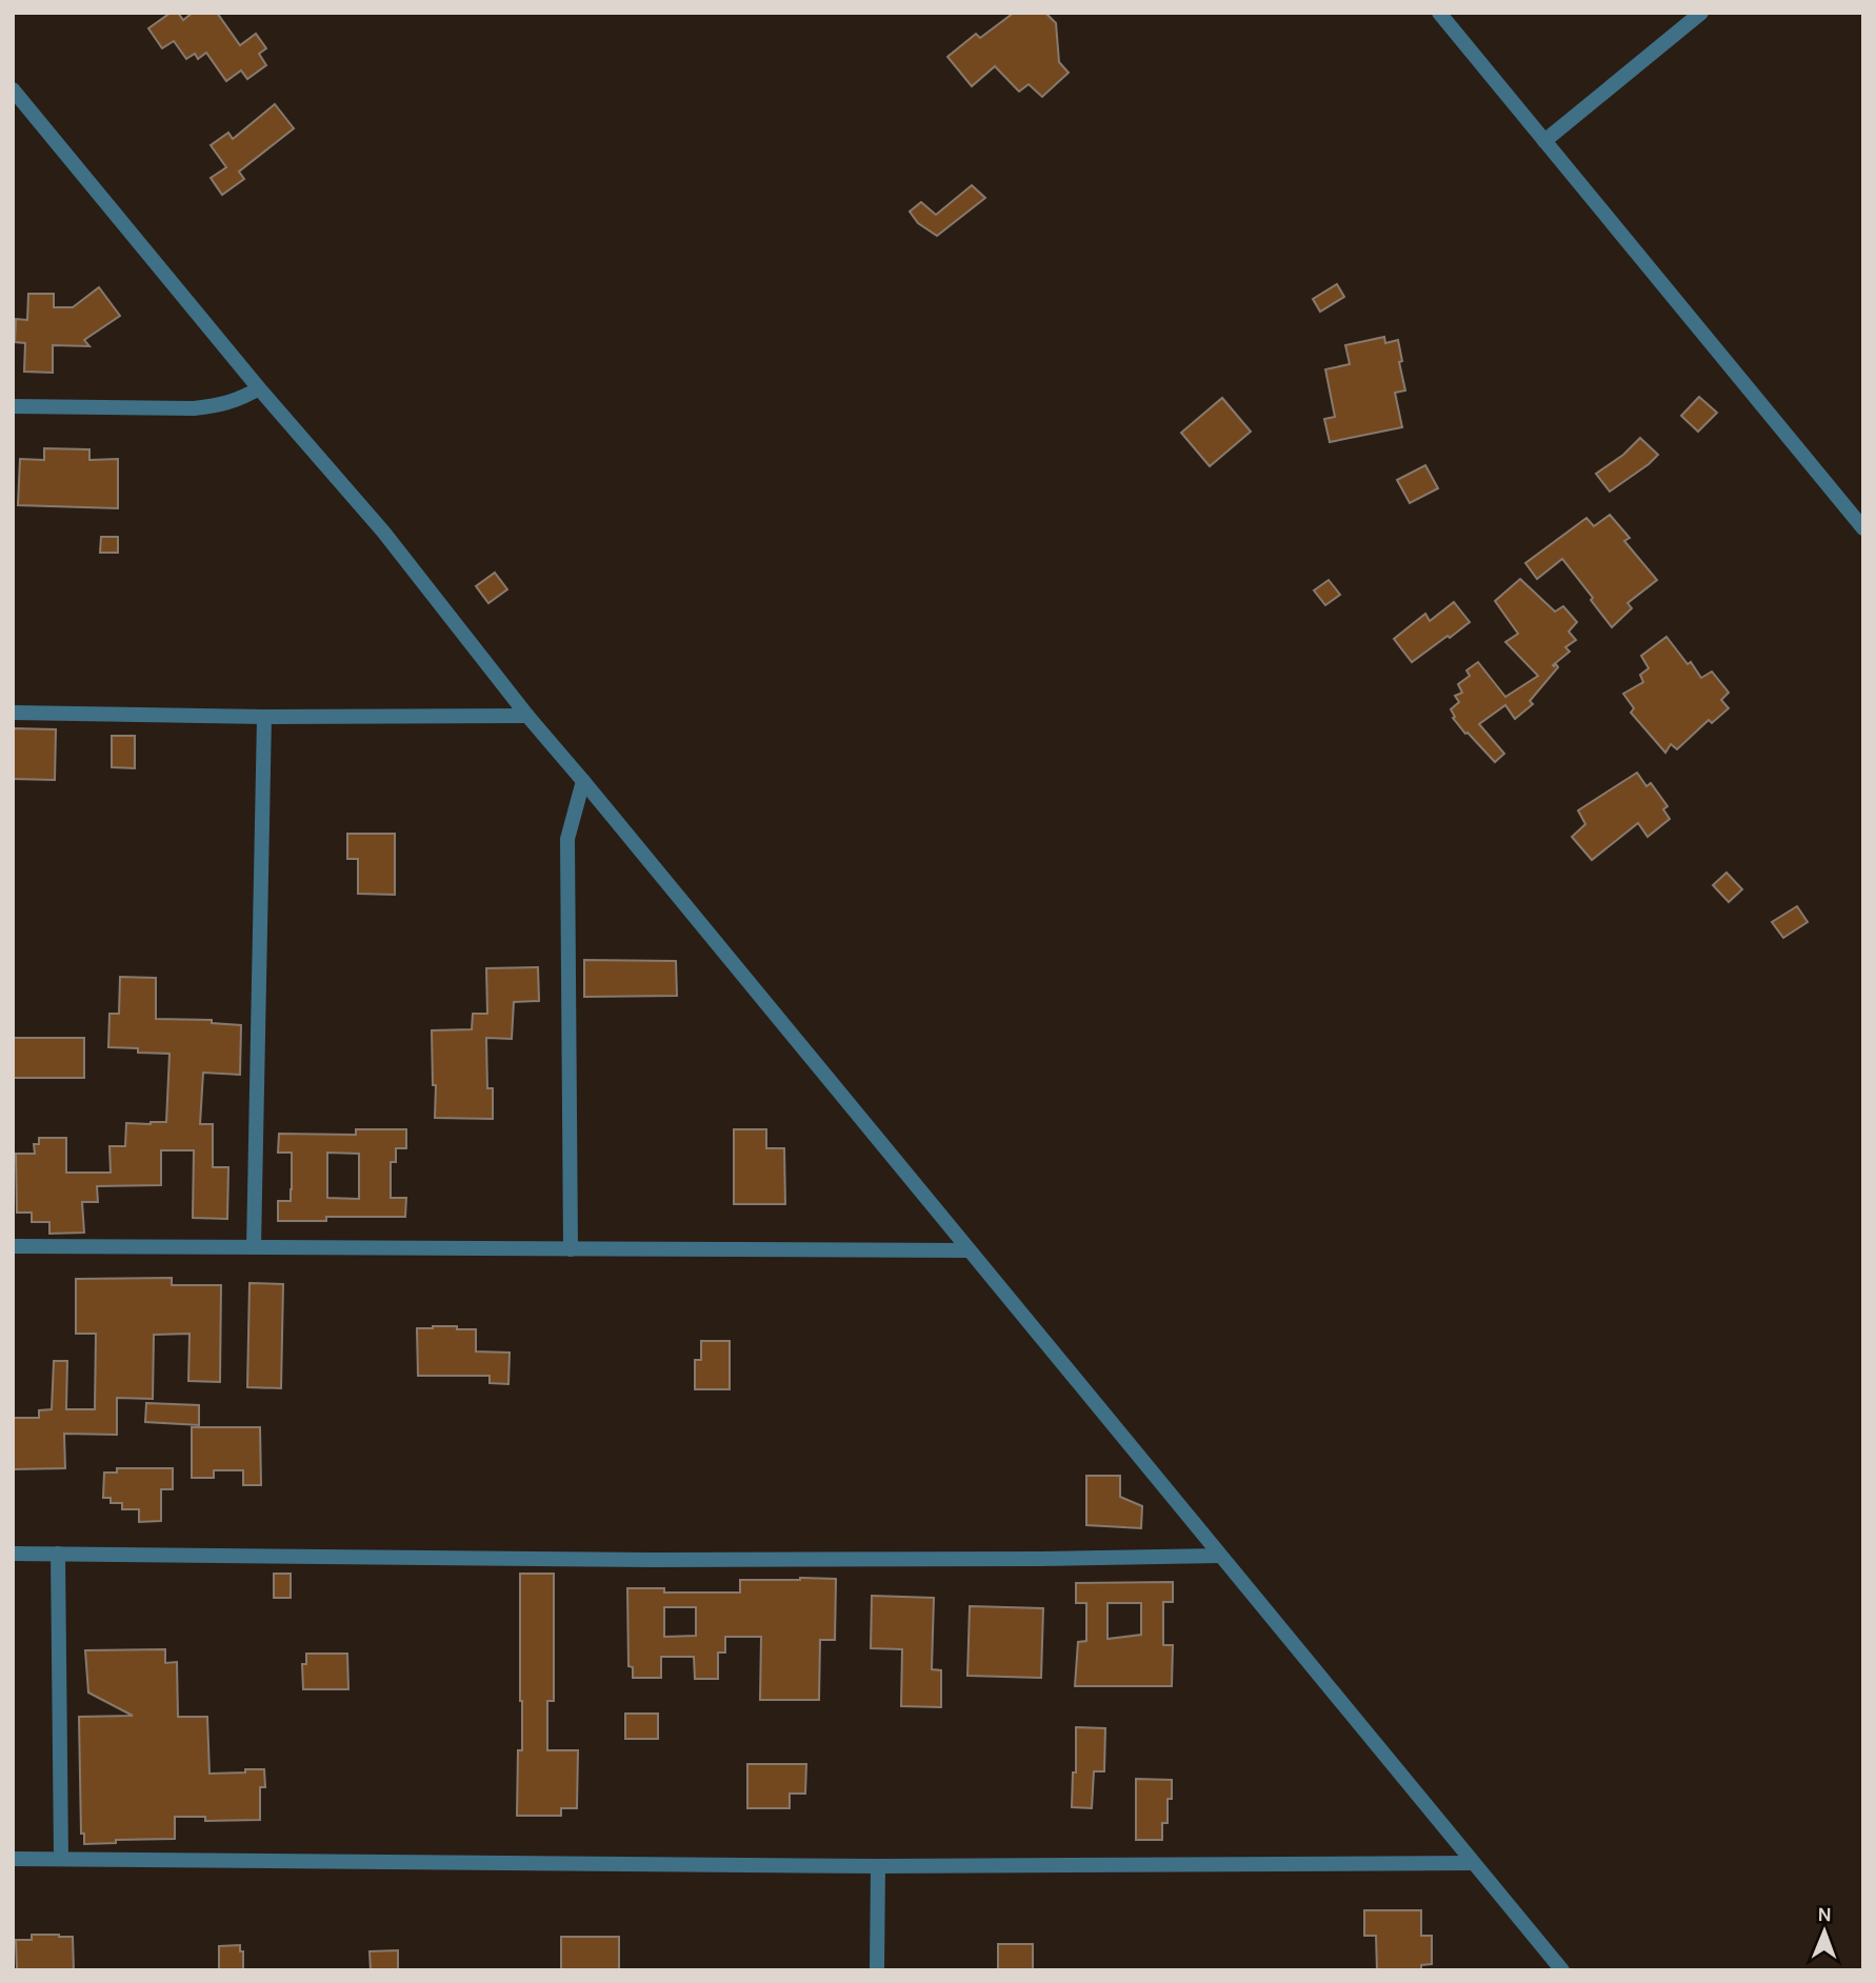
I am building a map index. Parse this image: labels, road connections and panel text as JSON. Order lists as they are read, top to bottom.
{
  "north": "top"
}
